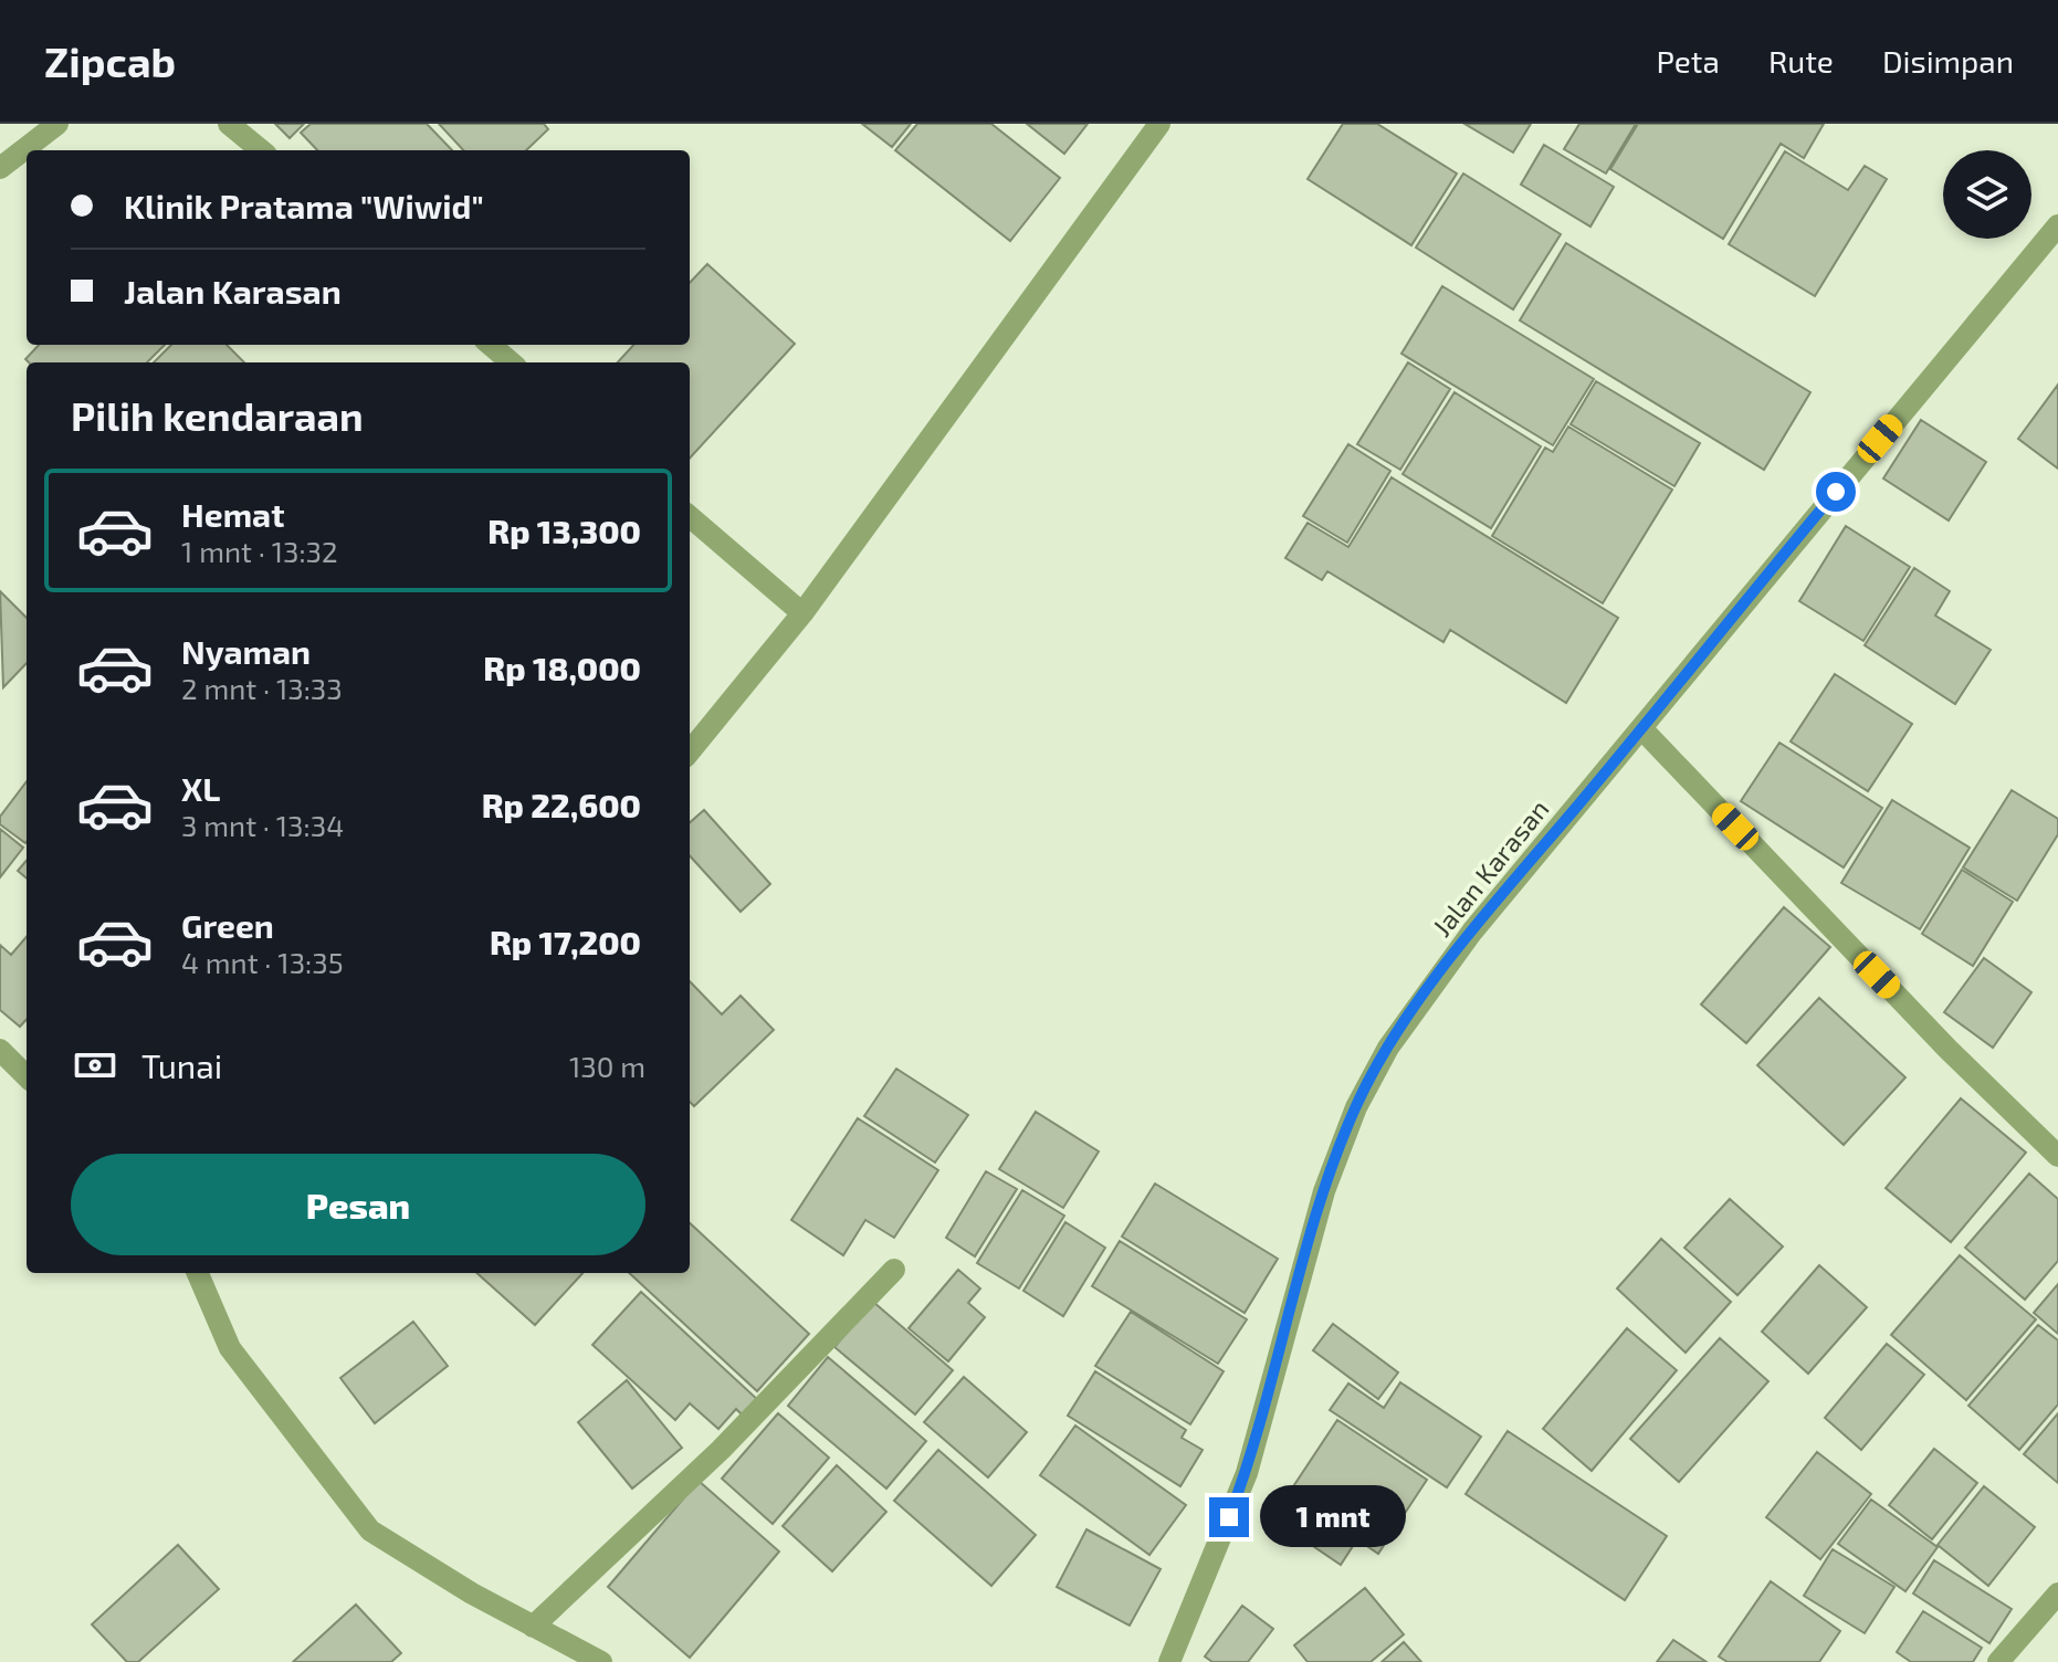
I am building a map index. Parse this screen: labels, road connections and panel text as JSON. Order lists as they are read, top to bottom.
{
  "streets": {
    "street": ["Jalan Karasan"]
  },
  "page": {
    "header": "Zipcab",
    "nav": ["Peta", "Rute", "Disimpan"],
    "banner": ["Klinik Pratama \"Wiwid\"", "Jalan Karasan"],
    "heading": "Pilih kendaraan",
    "list": [
      {
        "name": "Hemat",
        "note": "1 mnt · 13:32",
        "value": "Rp 13,300"
      },
      {
        "name": "Nyaman",
        "note": "2 mnt · 13:33",
        "value": "Rp 18,000"
      },
      {
        "name": "XL",
        "note": "3 mnt · 13:34",
        "value": "Rp 22,600"
      },
      {
        "name": "Green",
        "note": "4 mnt · 13:35",
        "value": "Rp 17,200"
      }
    ],
    "pay": ["Tunai", "130 m"],
    "buttons": "Pesan",
    "bubble": "1 mnt"
  }
}
